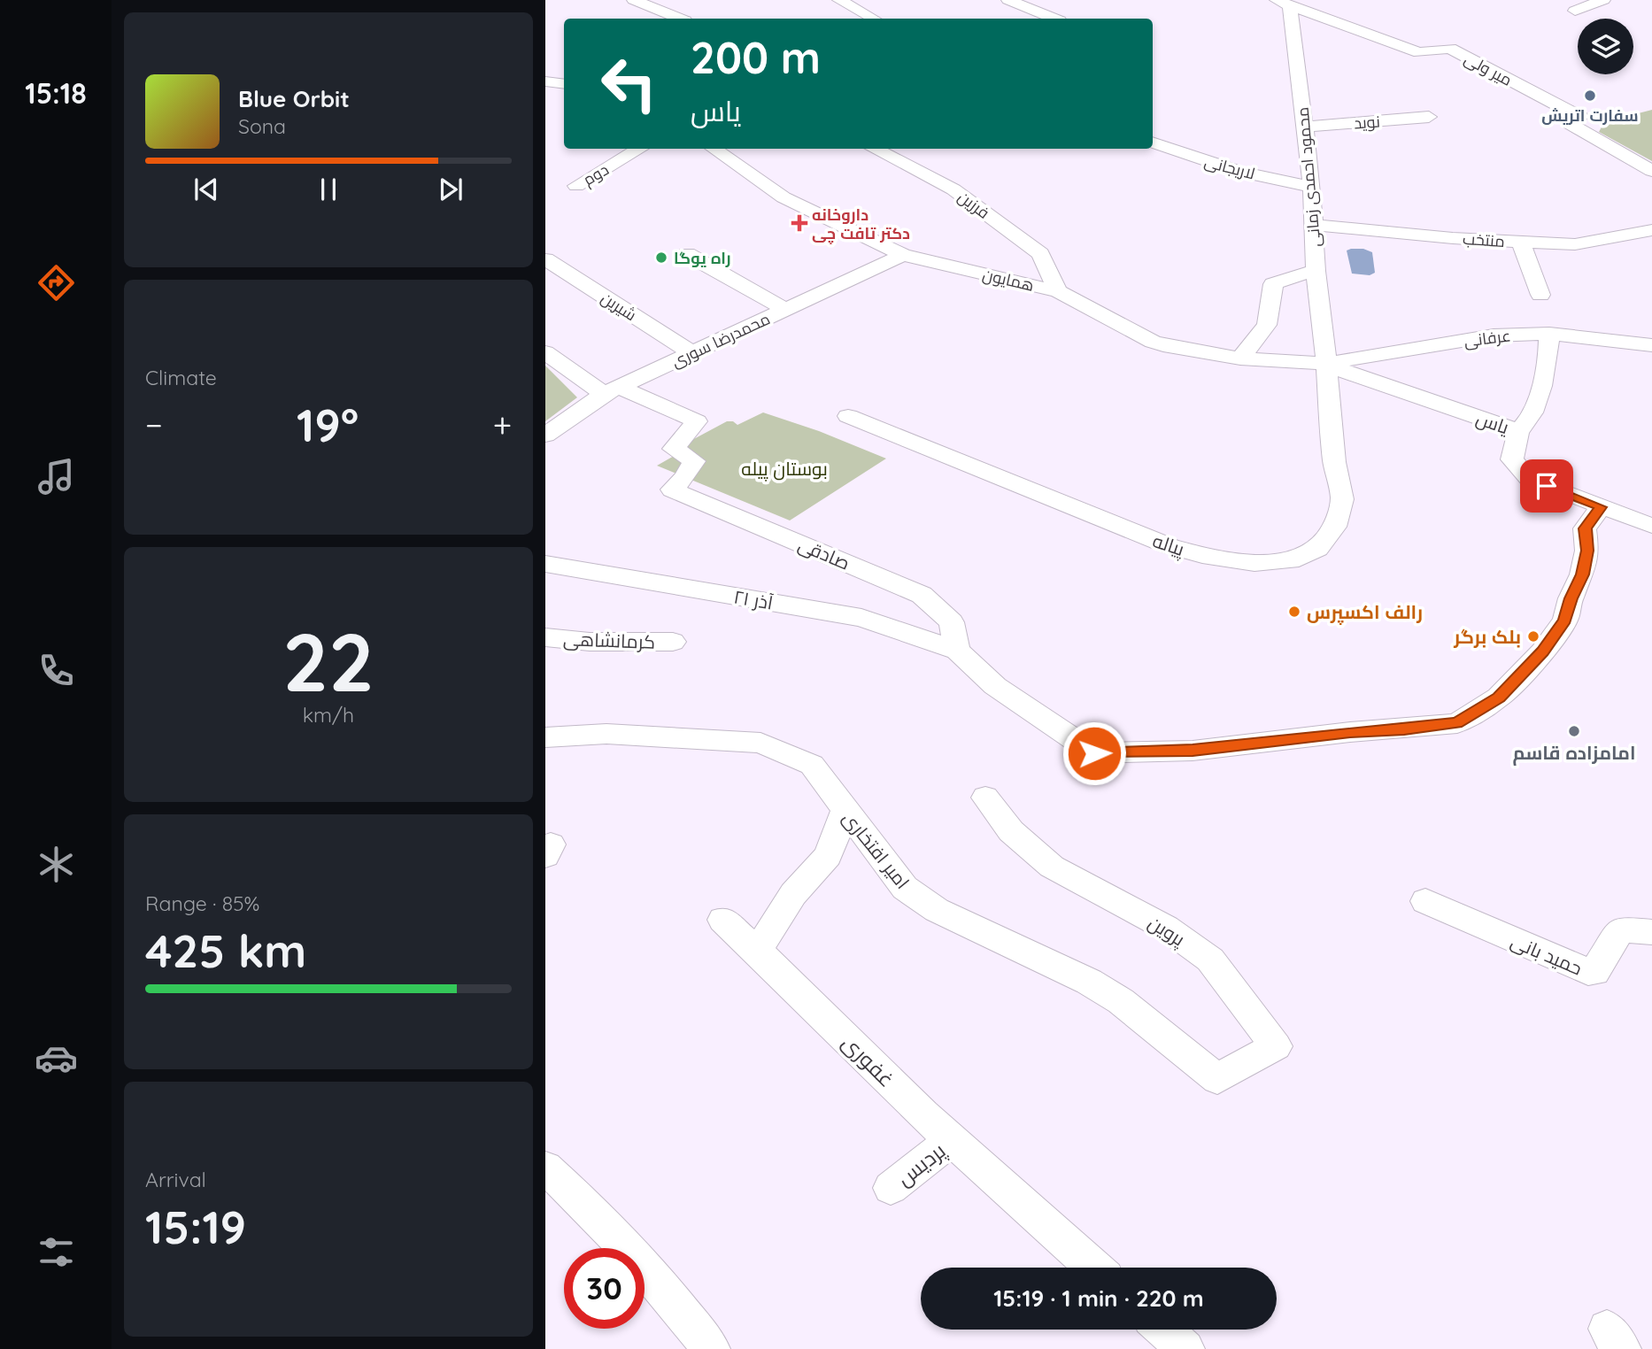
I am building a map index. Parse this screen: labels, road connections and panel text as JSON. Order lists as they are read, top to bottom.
{
  "streets": {
    "street": [
      "میر ولی",
      "نوید",
      "لاریجانی",
      "دوم",
      "محمود احمدی زمانی",
      "فرزین",
      "منتخب",
      "همایون",
      "شیرین",
      "عرفانی",
      "محمدرضا سوری",
      "یاس",
      "پیاله",
      "صادقی",
      "۲۱ آذر",
      "کرمانشاهی",
      "امیر افتخاری",
      "پروین",
      "حمید بانی",
      "غفوری",
      "پردیس"
    ]
  },
  "crossings": [
    ["میر ولی", "محمود احمدی زمانی"],
    ["نوید", "محمود احمدی زمانی"],
    ["لاریجانی", "محمود احمدی زمانی"],
    ["محمود احمدی زمانی", "منتخب"],
    ["محمود احمدی زمانی", "همایون"],
    ["محمود احمدی زمانی", "عرفانی"],
    ["محمود احمدی زمانی", "یاس"],
    ["محمود احمدی زمانی", "پیاله"],
    ["فرزین", "همایون"],
    ["همایون", "عرفانی"],
    ["همایون", "محمدرضا سوری"],
    ["همایون", "یاس"],
    ["همایون", "پیاله"],
    ["شیرین", "محمدرضا سوری"],
    ["عرفانی", "یاس"],
    ["عرفانی", "پیاله"],
    ["محمدرضا سوری", "صادقی"],
    ["یاس", "پیاله"],
    ["صادقی", "۲۱ آذر"],
    ["امیر افتخاری", "پروین"],
    ["غفوری", "پردیس"]
  ],
  "parks": ["بوستان پیله"],
  "places": {
    "other": [
      "سفارت اتریش",
      "راه یوگا",
      "رالف اکسپرس",
      "بلک برگر",
      "امامزاده قاسم"
    ],
    "health": ["داروخانه دکتر تافت چی"]
  },
  "page": {
    "tabs": "15:18",
    "turn": ["200 m", "یاس"],
    "song": ["Blue Orbit", "Sona"],
    "tile": [
      "Climate",
      ["22", "km/h"],
      ["Range · 85%", "425 km"],
      ["Arrival", "15:19"]
    ],
    "heat": ["−", "19°", "+"],
    "limit": "30",
    "trip": "15:19 · 1 min · 220 m"
  }
}
